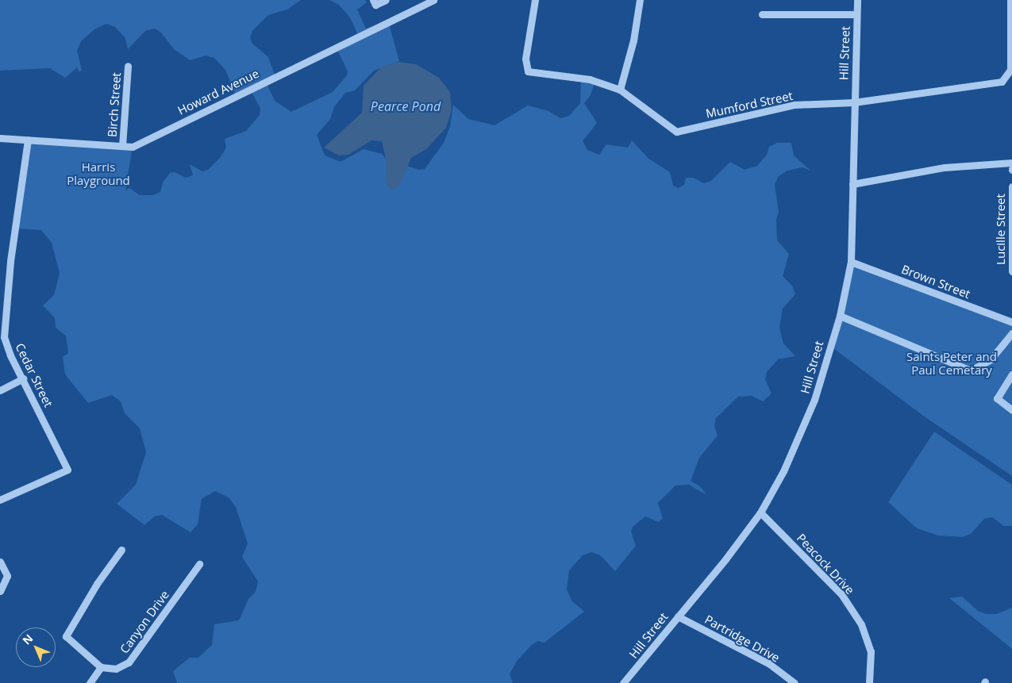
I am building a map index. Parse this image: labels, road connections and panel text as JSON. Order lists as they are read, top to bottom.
{
  "streets": {
    "street": [
      "Hill Street",
      "Howard Avenue",
      "Birch Street",
      "Mumford Street",
      "Lucille Street",
      "Brown Street",
      "Cedar Street",
      "Peacock Drive",
      "Canyon Drive",
      "Partridge Drive"
    ]
  },
  "crossings": [
    ["Hill Street", "Mumford Street"],
    ["Hill Street", "Brown Street"],
    ["Hill Street", "Peacock Drive"],
    ["Hill Street", "Partridge Drive"],
    ["Howard Avenue", "Birch Street"],
    ["Howard Avenue", "Cedar Street"]
  ],
  "water": ["Pearce Pond"],
  "parks": ["Harris Playground", "Saints Peter and Paul Cemetary"],
  "north": "top left"
}
